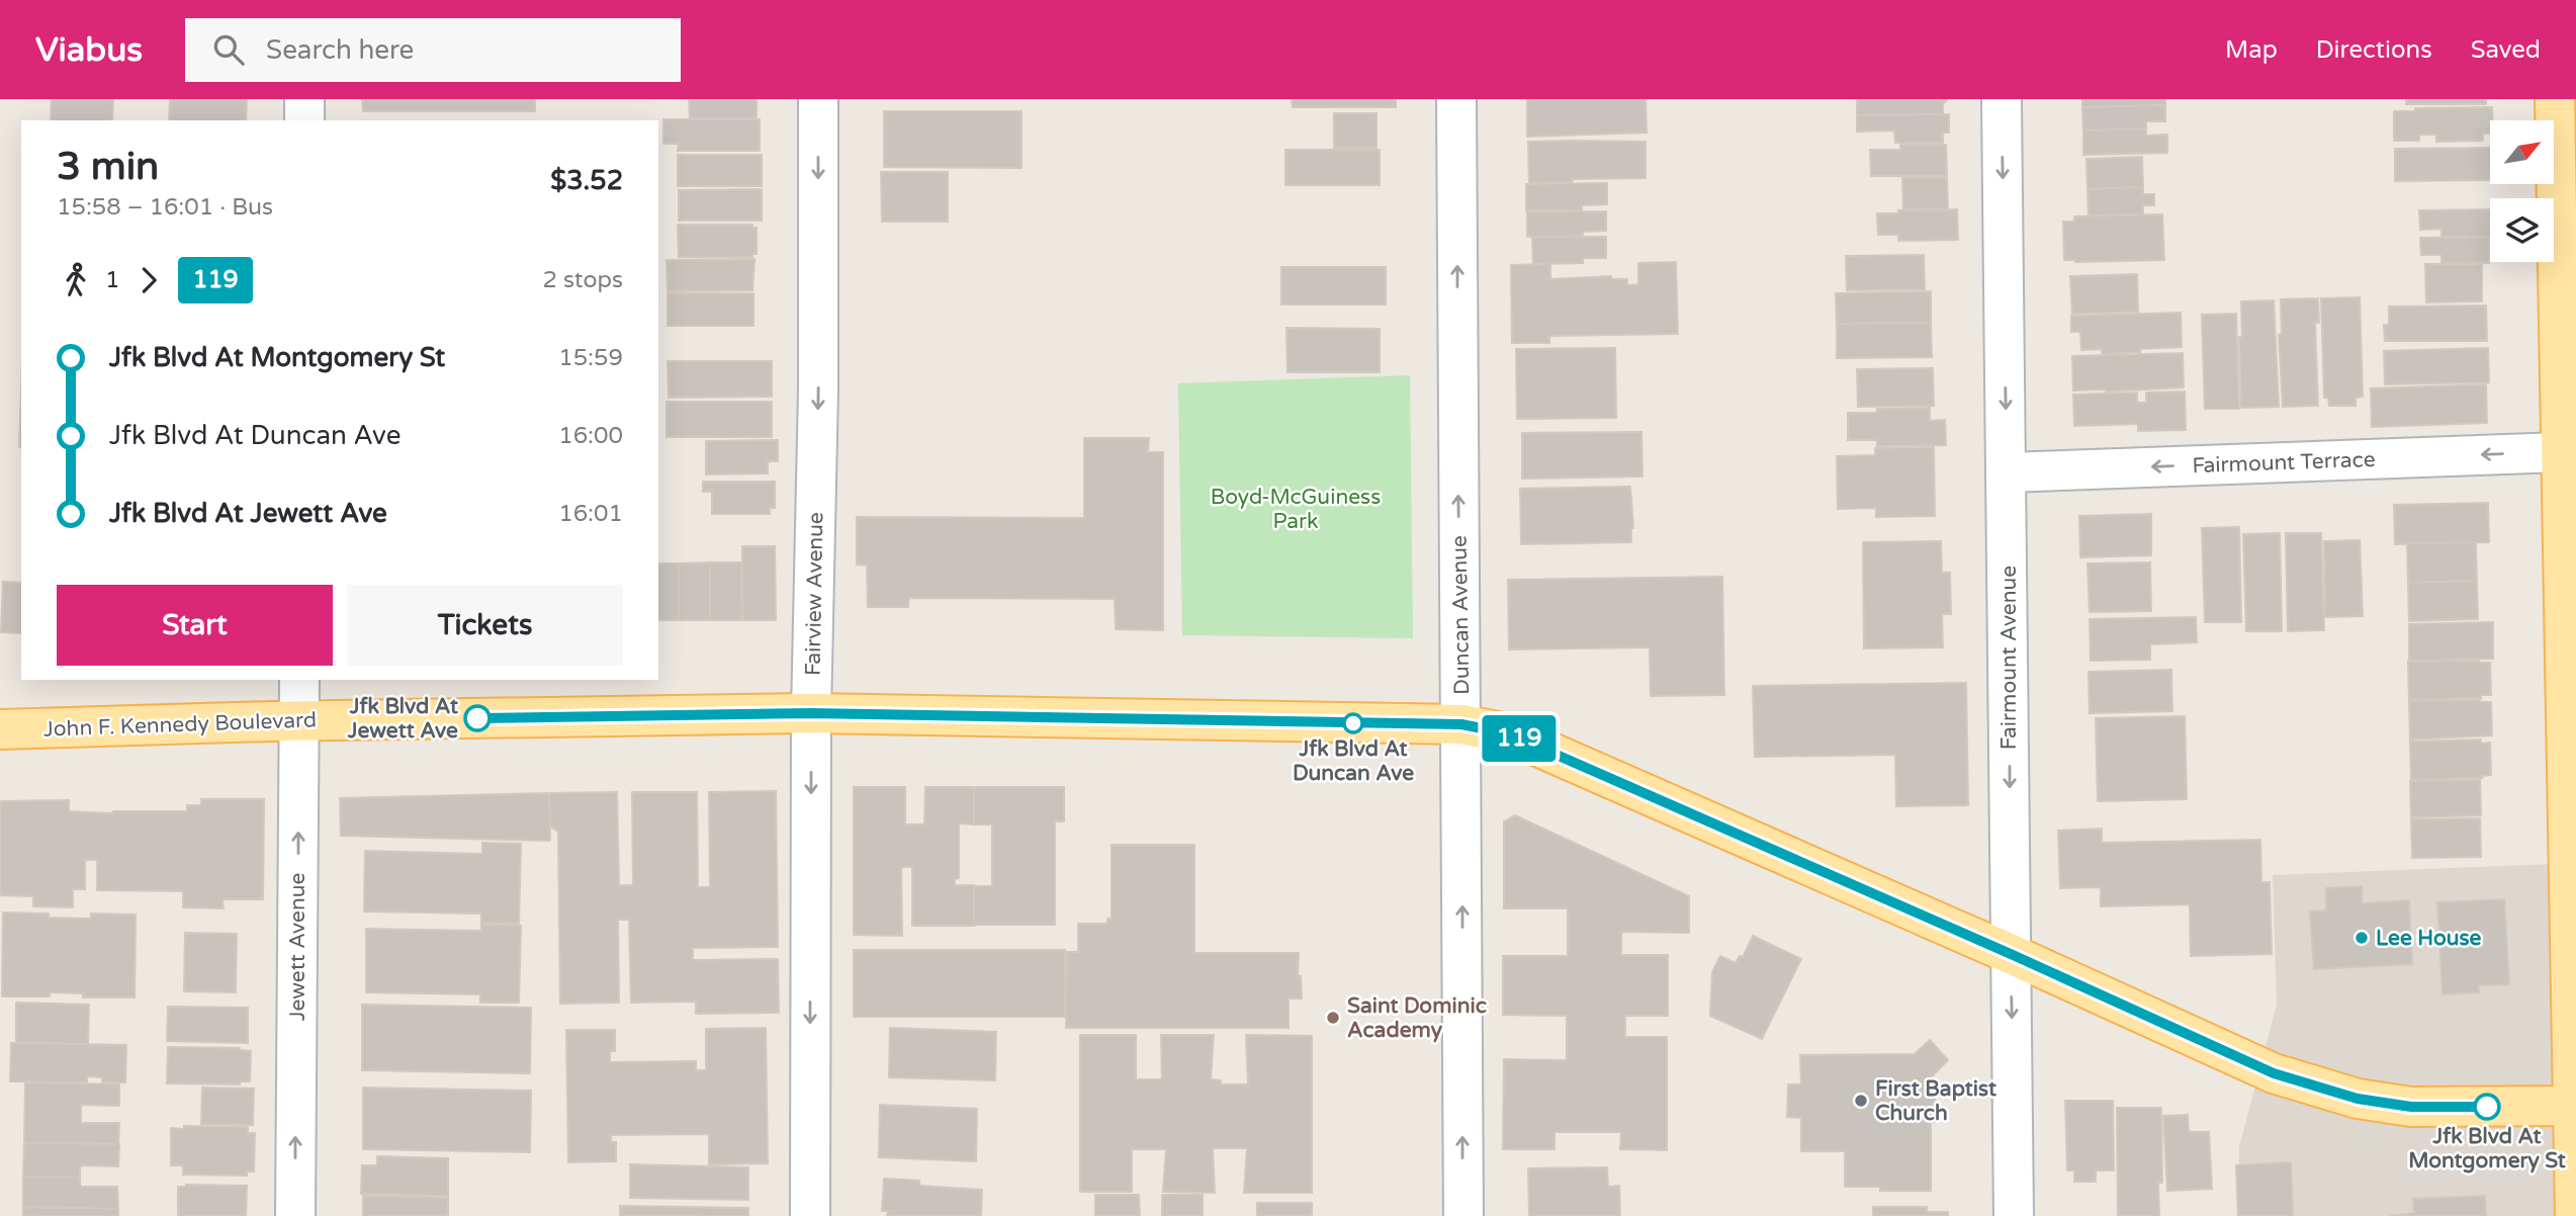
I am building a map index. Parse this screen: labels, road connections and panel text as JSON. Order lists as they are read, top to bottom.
{
  "streets": {
    "main road": ["John F. Kennedy Boulevard"],
    "street": [
      "Fairmount Terrace",
      "Fairview Avenue",
      "Duncan Avenue",
      "Fairmount Avenue",
      "Jewett Avenue"
    ]
  },
  "crossings": [
    ["Fairmount Terrace", "Fairmount Avenue"],
    ["Fairview Avenue", "John F. Kennedy Boulevard"],
    ["Duncan Avenue", "John F. Kennedy Boulevard"],
    ["Fairmount Avenue", "John F. Kennedy Boulevard"],
    ["John F. Kennedy Boulevard", "Jewett Avenue"]
  ],
  "one_way": [
    "Fairmount Terrace",
    "Fairview Avenue",
    "Duncan Avenue",
    "Fairmount Avenue",
    "Jewett Avenue"
  ],
  "parks": ["Boyd-McGuiness Park"],
  "places": [
    "Jfk Blvd At Jewett Ave",
    "Jfk Blvd At Duncan Ave",
    "Lee House",
    "Saint Dominic Academy",
    "First Baptist Church",
    "Jfk Blvd At Montgomery St"
  ],
  "lines": ["bus line 119"],
  "north": "top right",
  "page": {
    "header": "Viabus",
    "search": "Search here",
    "nav": ["Map", "Directions", "Saved"],
    "on_map": "119",
    "heading": ["3 min", "15:58 – 16:01 · Bus", "$3.52"],
    "legs": ["1", "119", "2 stops"],
    "list": [
      {
        "name": "Jfk Blvd At Montgomery St",
        "value": "15:59"
      },
      {
        "name": "Jfk Blvd At Duncan Ave",
        "value": "16:00"
      },
      {
        "name": "Jfk Blvd At Jewett Ave",
        "value": "16:01"
      }
    ],
    "buttons": ["Start", "Tickets"]
  }
}
